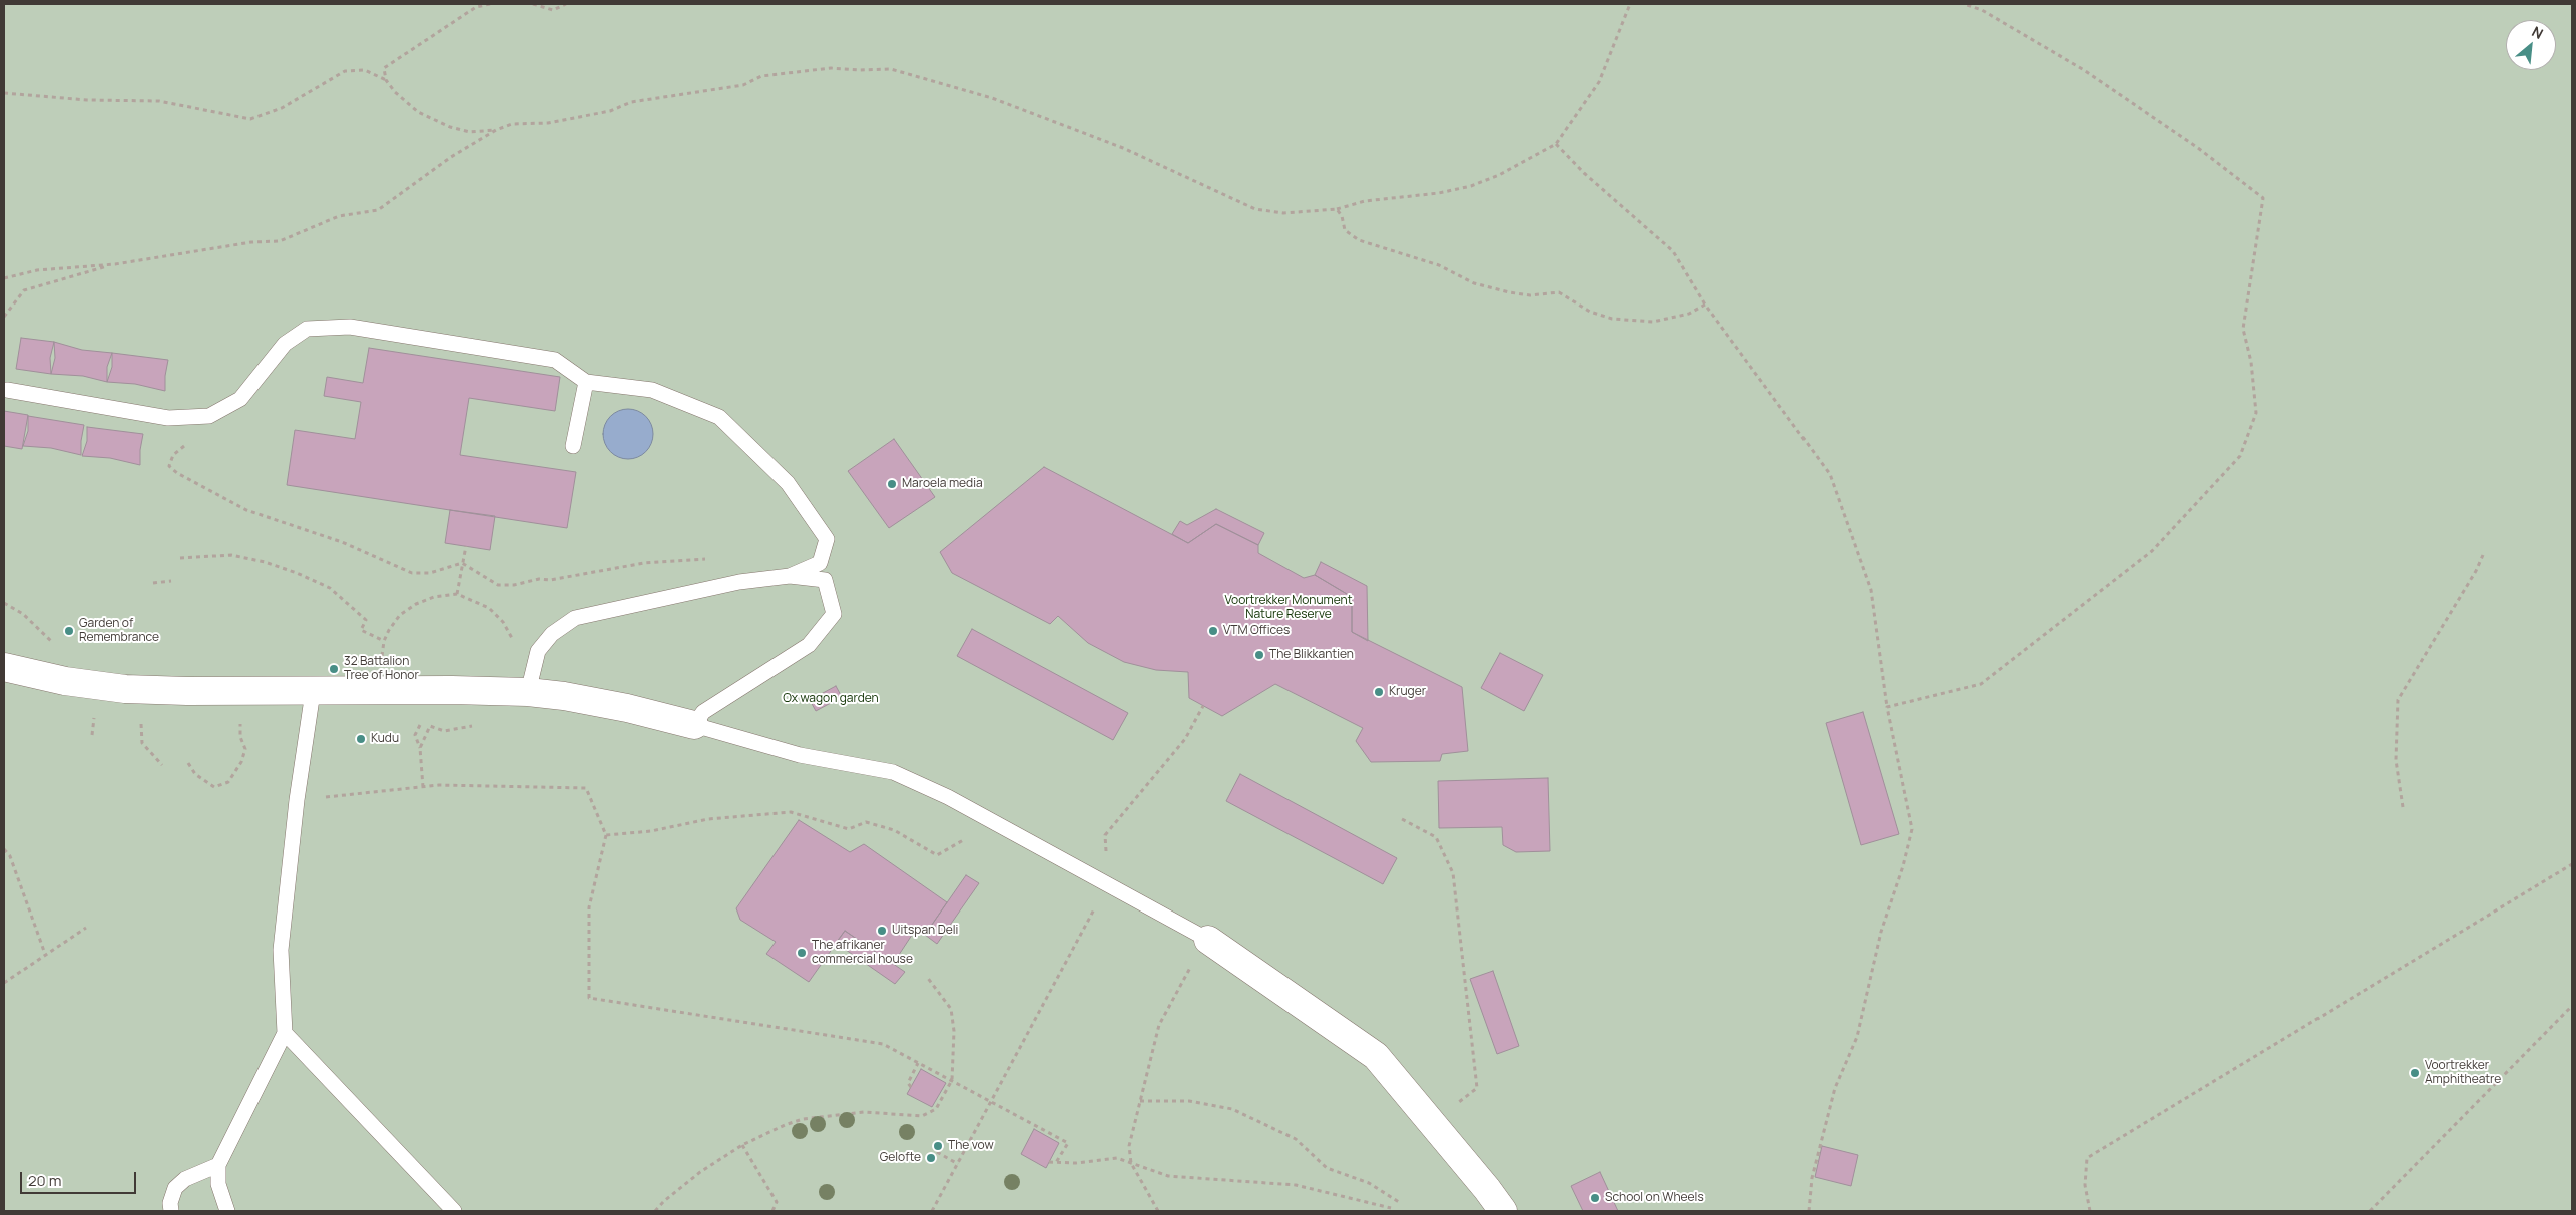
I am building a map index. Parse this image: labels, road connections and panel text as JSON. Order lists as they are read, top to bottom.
{
  "parks": ["Voortrekker Monument Nature Reserve", "Ox wagon garden"],
  "places": [
    "Maroela media",
    "Garden of Remembrance",
    "VTM Offices",
    "The Blikkantien",
    "32 Battalion Tree of Honor",
    "Kruger",
    "Kudu",
    "Uitspan Deli",
    "The afrikaner commercial house",
    "Voortrekker Amphitheatre",
    "The vow",
    "Gelofte",
    "School on Wheels"
  ],
  "scale_bar": "20 m",
  "north": "top right"
}
